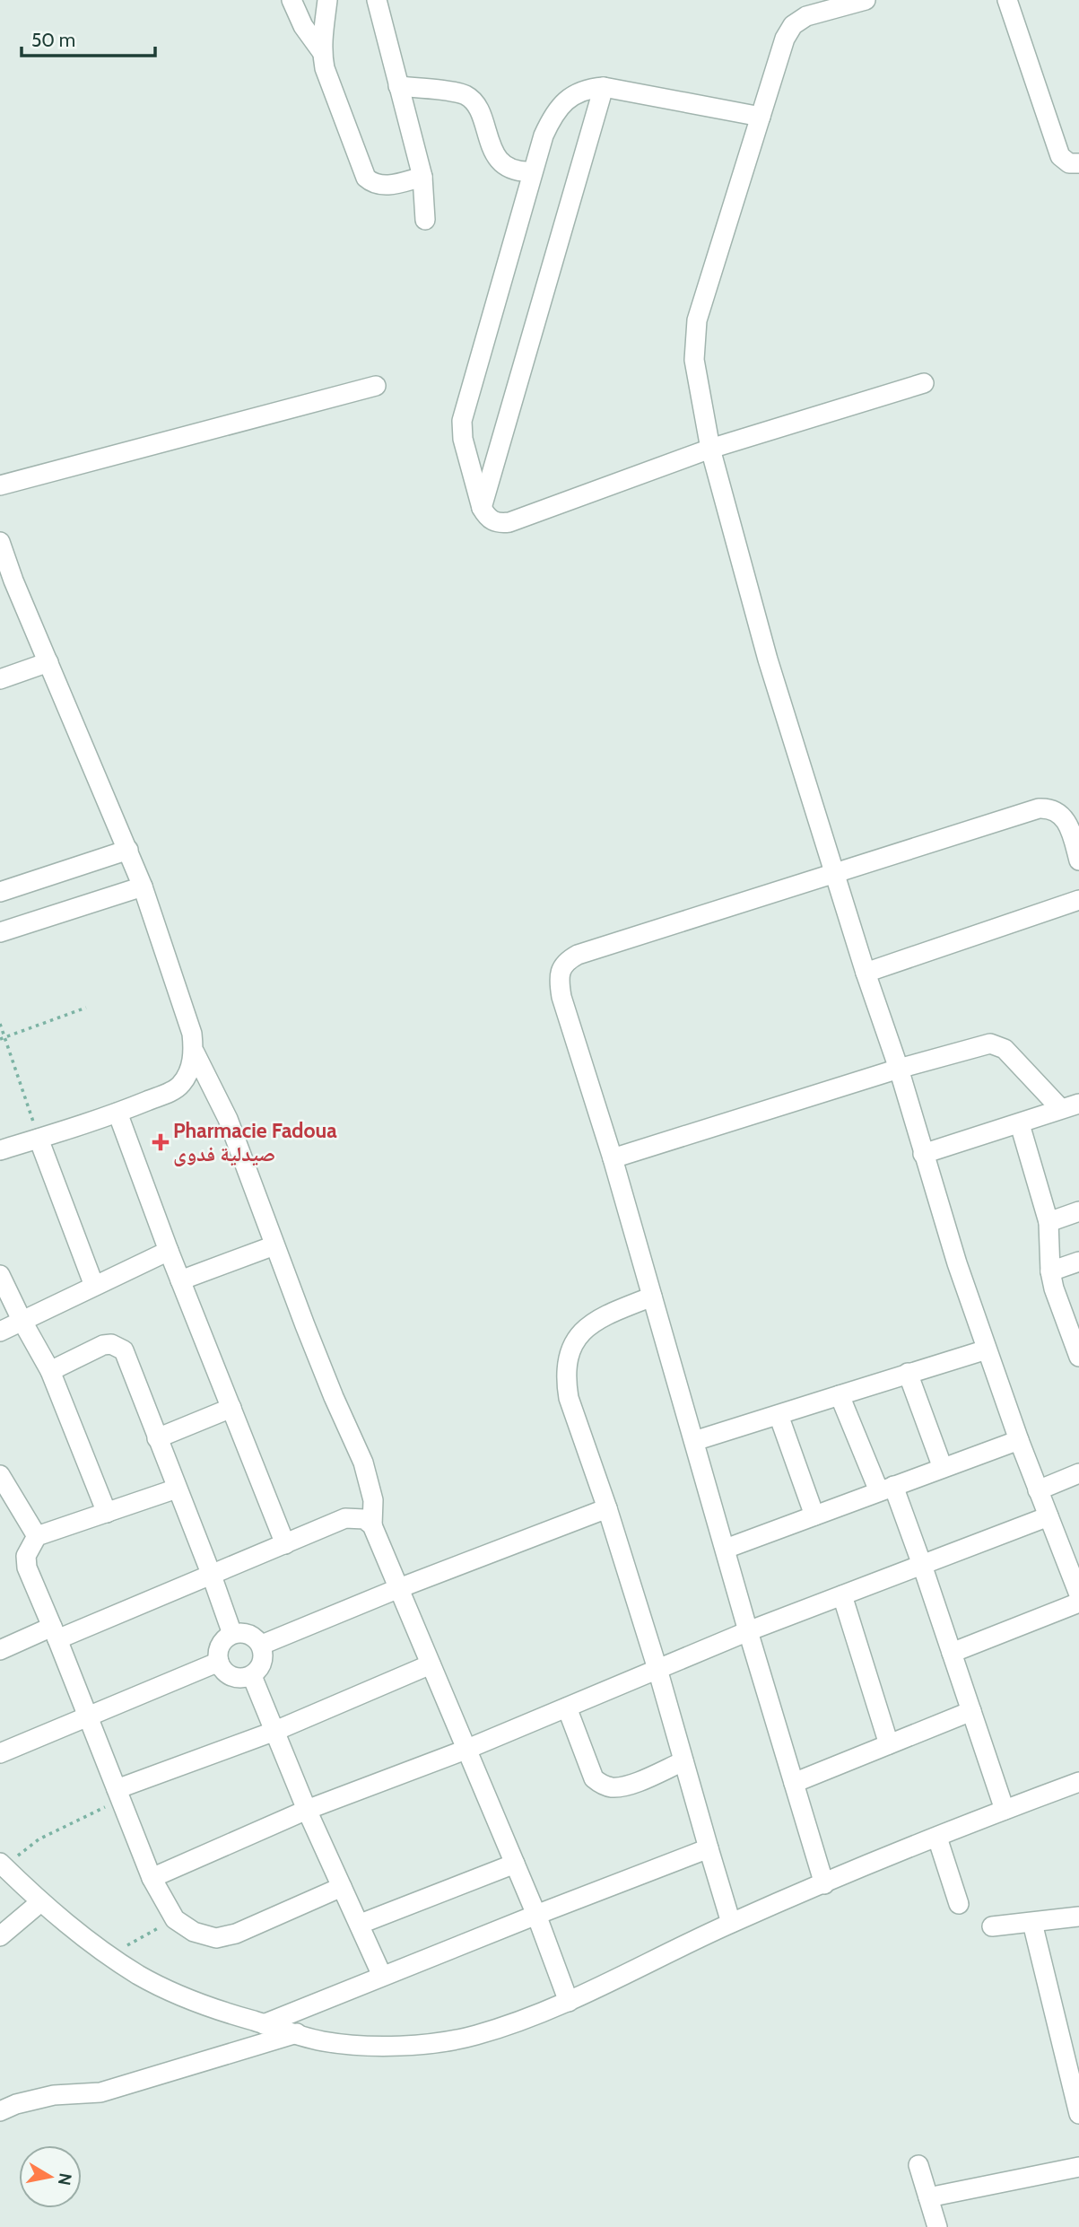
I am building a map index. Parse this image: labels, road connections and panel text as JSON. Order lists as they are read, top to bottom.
{
  "places": {
    "health": ["Pharmacie Fadoua صيدلية فدوى"]
  },
  "scale_bar": "50 m",
  "north": "right"
}
